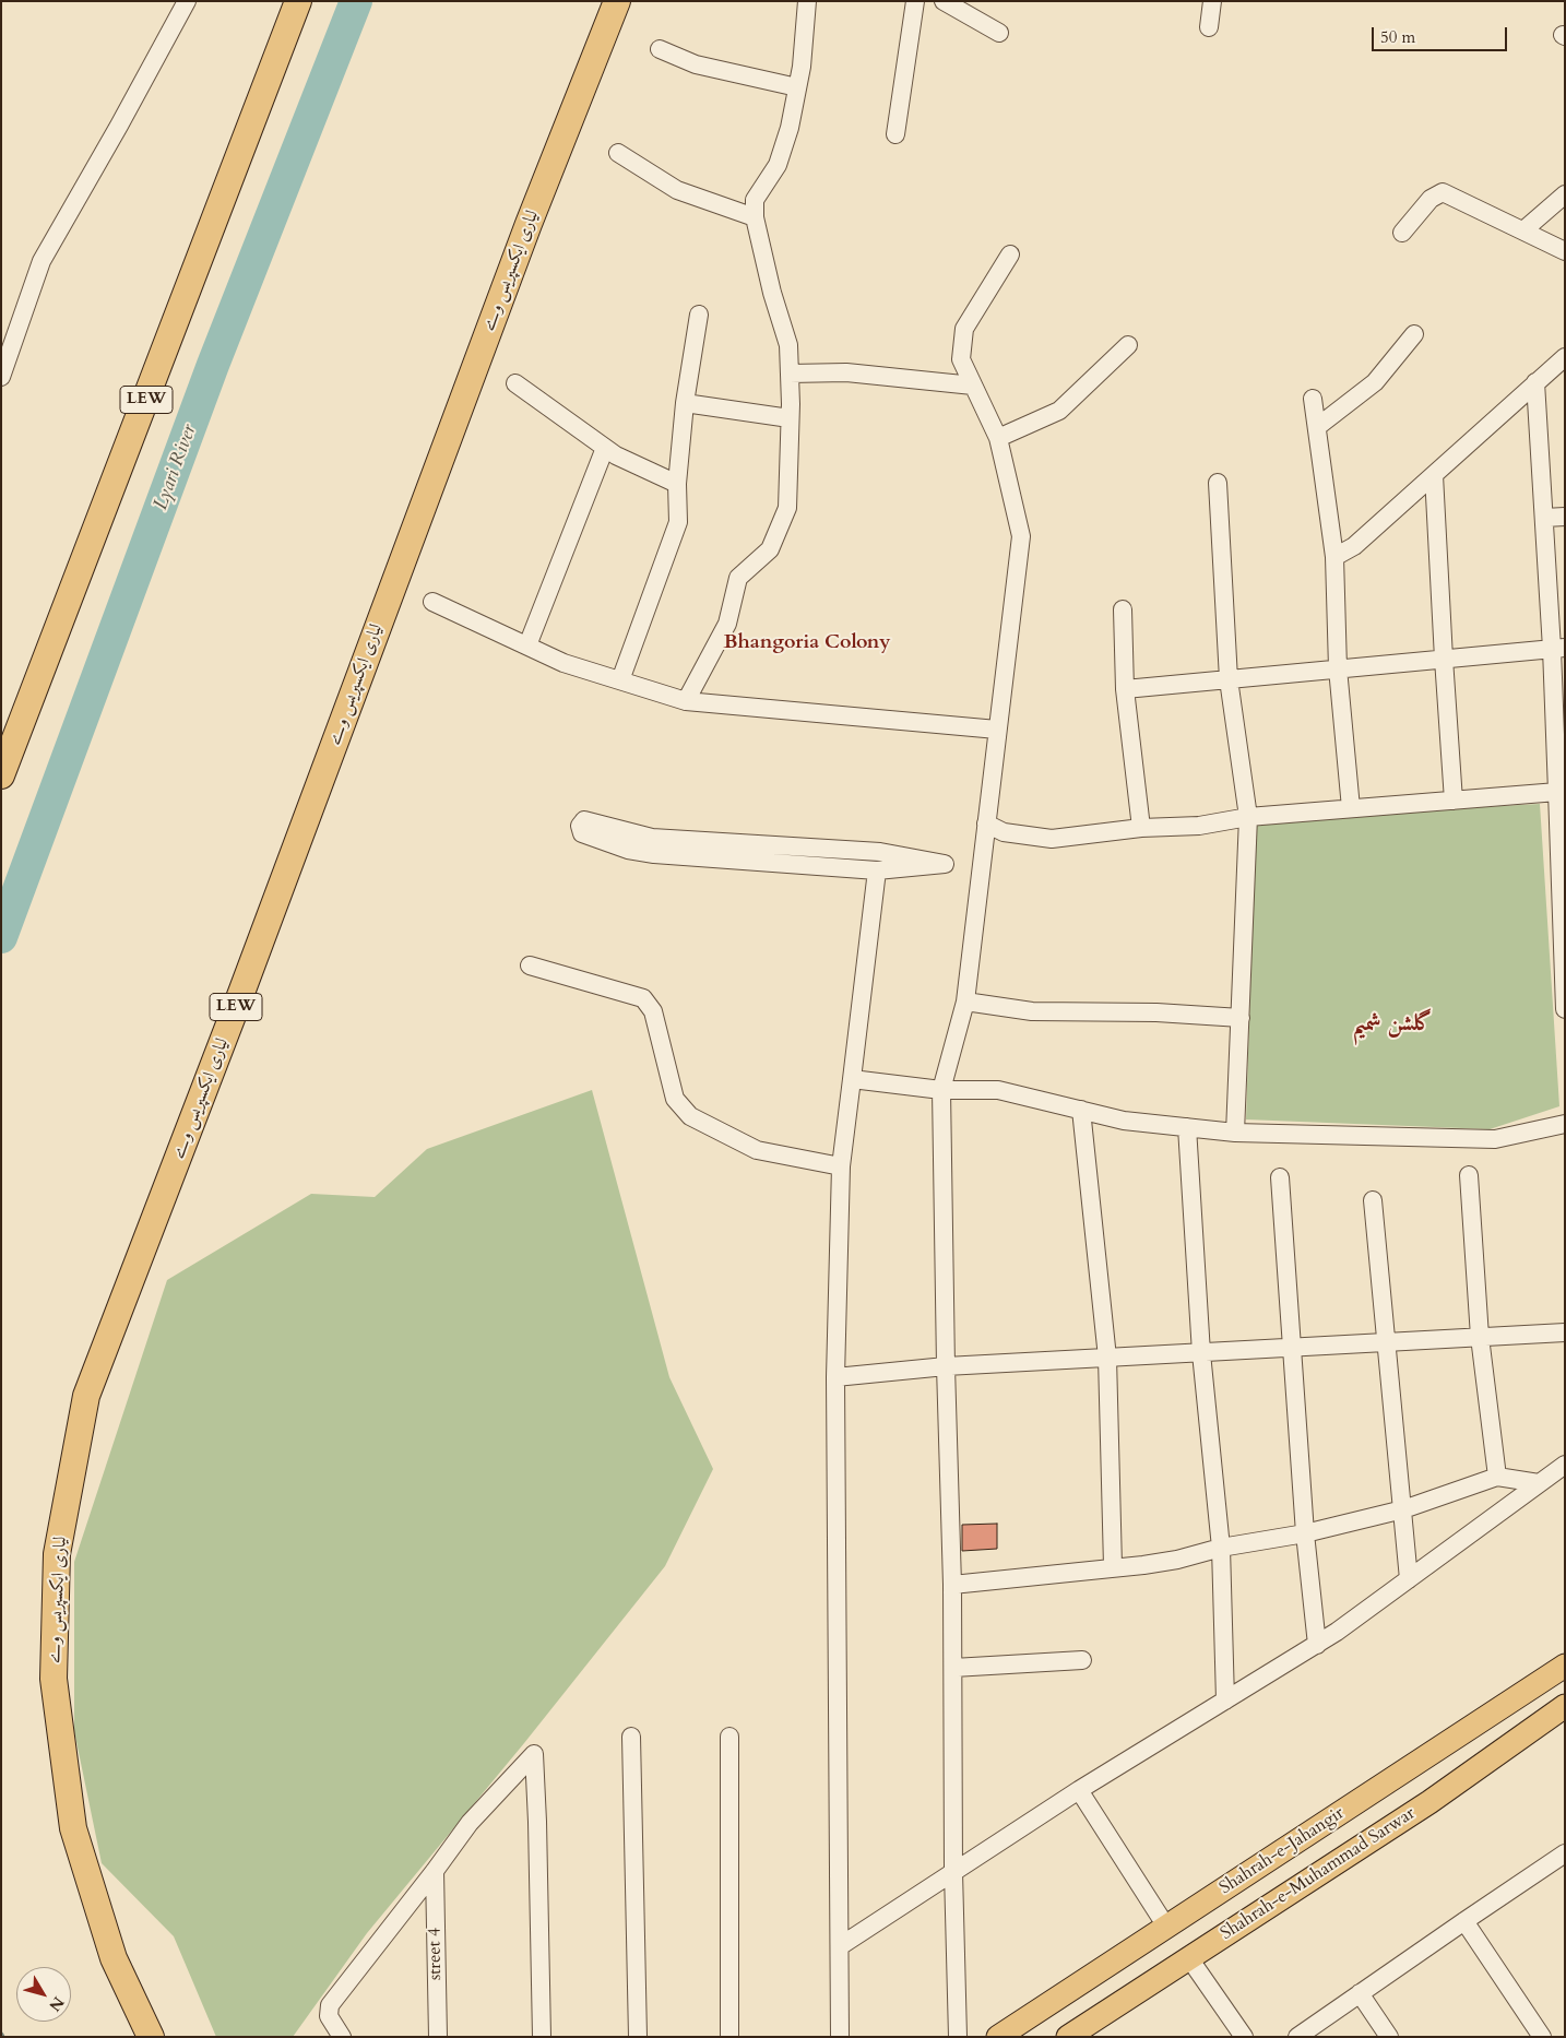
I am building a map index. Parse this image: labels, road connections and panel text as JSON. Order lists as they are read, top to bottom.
{
  "streets": {
    "highway": ["لیاری ایکسپریس وے", "LEW"],
    "main road": ["Shahrah-e-Jahangir", "Shahrah-e-Muhammad Sarwar"],
    "street": ["street 4"]
  },
  "districts": ["Bhangoria Colony", "گلشن شمیم"],
  "water": ["Lyari River"],
  "scale_bar": "50 m",
  "north": "bottom right"
}
